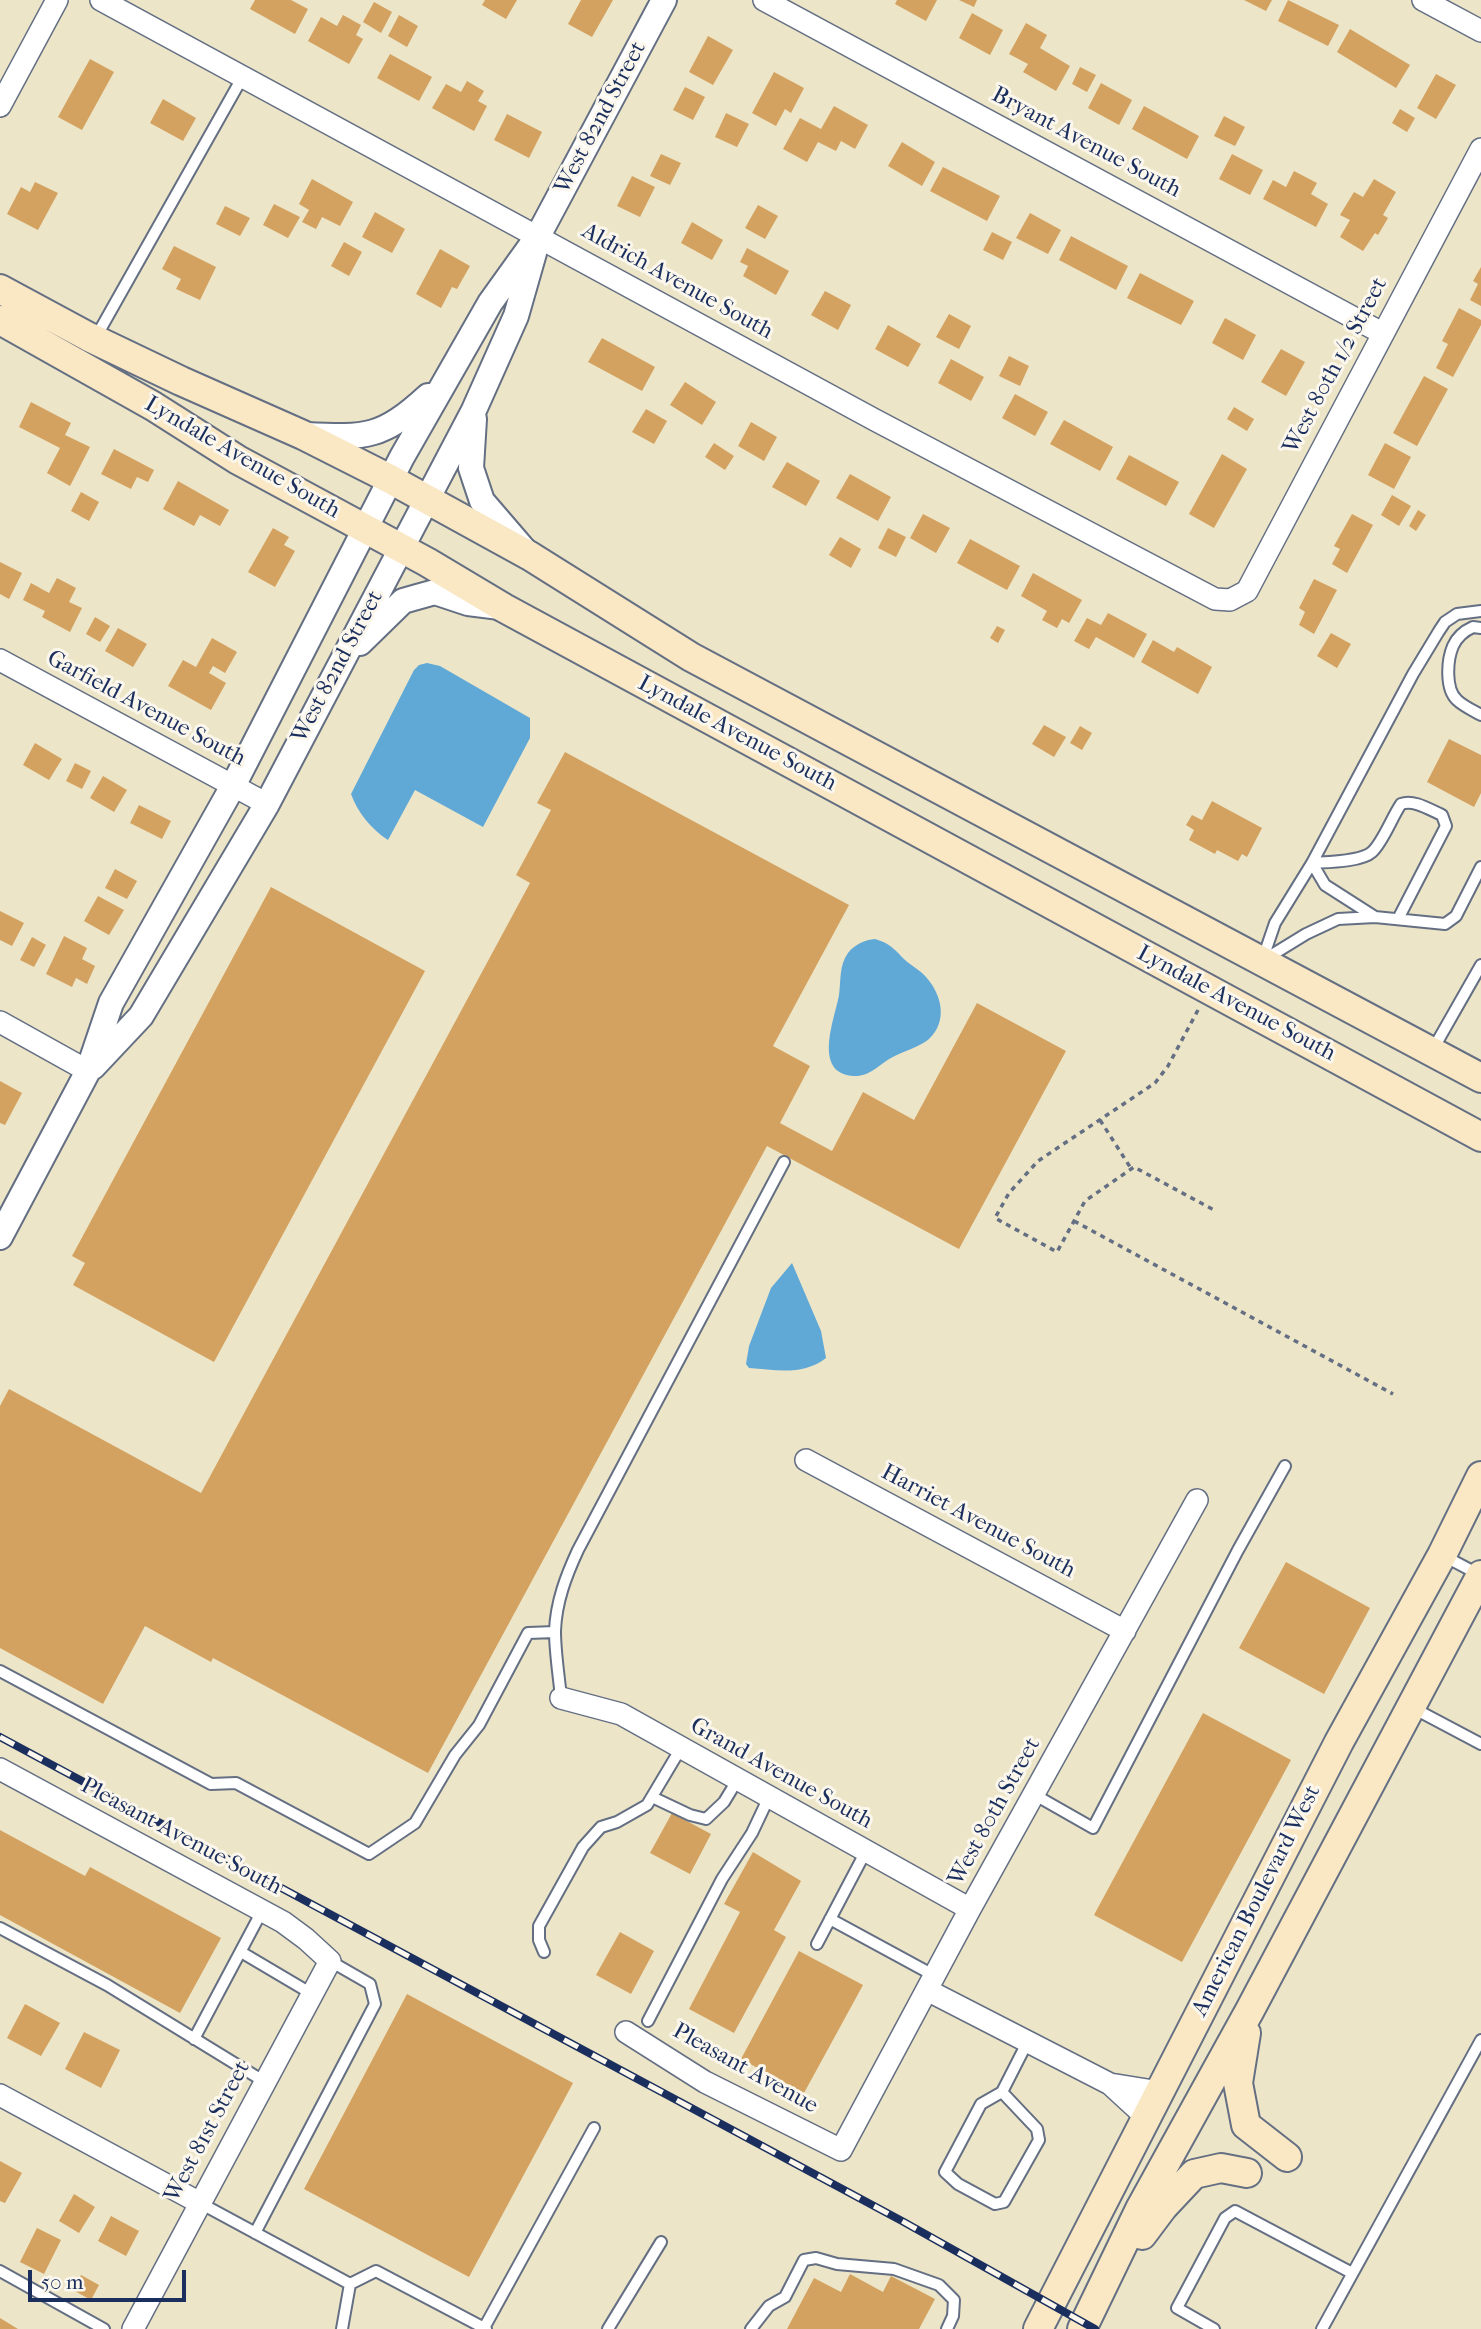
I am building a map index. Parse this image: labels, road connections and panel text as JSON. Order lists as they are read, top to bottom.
{
  "streets": {
    "main road": ["Lyndale Avenue South", "American Boulevard West"],
    "street": [
      "West 82nd Street",
      "Bryant Avenue South",
      "Aldrich Avenue South",
      "West 80th 1/2 Street",
      "Garfield Avenue South",
      "Harriet Avenue South",
      "Grand Avenue South",
      "West 80th Street",
      "Pleasant Avenue South",
      "Pleasant Avenue",
      "West 81st Street"
    ]
  },
  "crossings": [
    ["West 82nd Street", "Aldrich Avenue South"],
    ["West 82nd Street", "Lyndale Avenue South"],
    ["West 82nd Street", "Garfield Avenue South"],
    ["Bryant Avenue South", "West 80th 1/2 Street"],
    ["Aldrich Avenue South", "West 80th 1/2 Street"],
    ["Harriet Avenue South", "West 80th Street"],
    ["Grand Avenue South", "West 80th Street"],
    ["West 80th Street", "Pleasant Avenue"],
    ["Pleasant Avenue South", "West 81st Street"]
  ],
  "scale_bar": "50 m"
}
